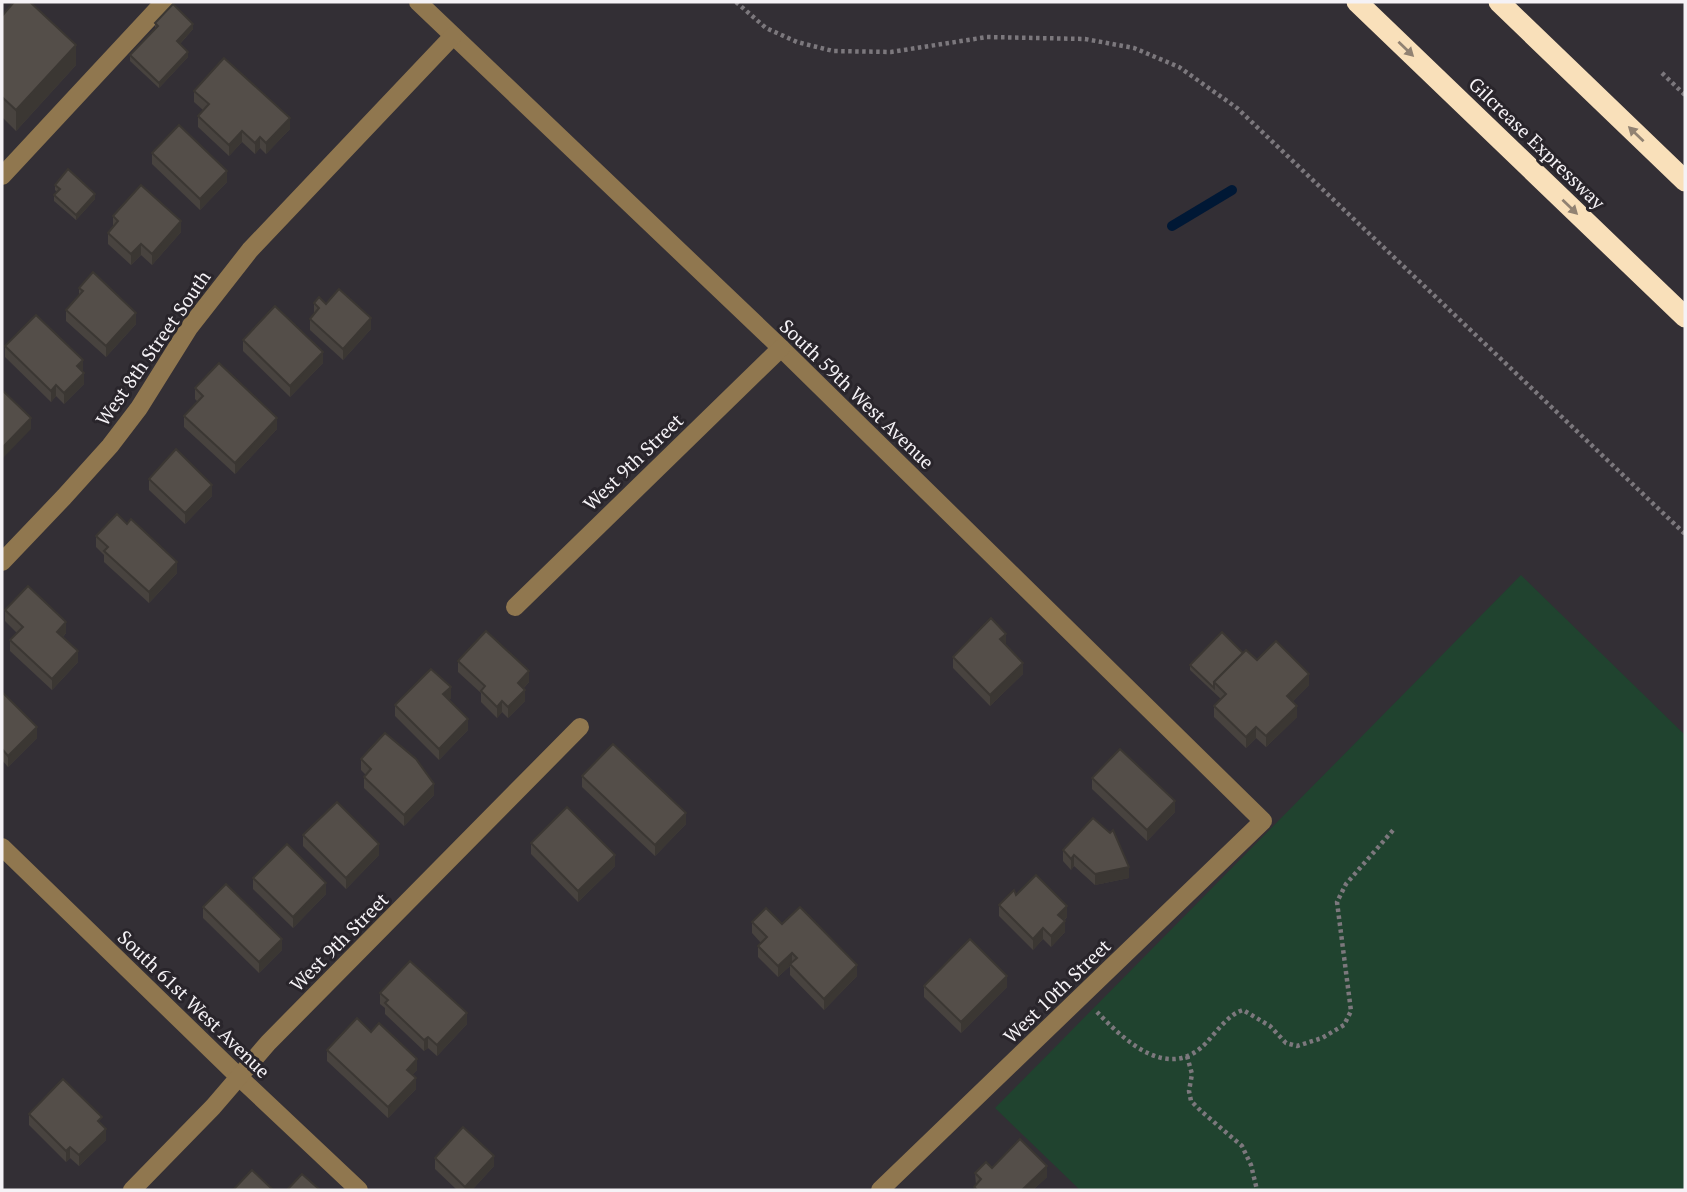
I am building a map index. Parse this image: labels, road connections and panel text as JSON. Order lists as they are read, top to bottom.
{
  "streets": {
    "highway": ["Gilcrease Expressway"],
    "street": [
      "West 8th Street South",
      "South 59th West Avenue",
      "West 9th Street",
      "West 10th Street",
      "South 61st West Avenue"
    ]
  },
  "crossings": [
    ["West 8th Street South", "South 59th West Avenue"],
    ["South 59th West Avenue", "West 9th Street"],
    ["South 59th West Avenue", "West 10th Street"],
    ["West 9th Street", "South 61st West Avenue"]
  ]
}
